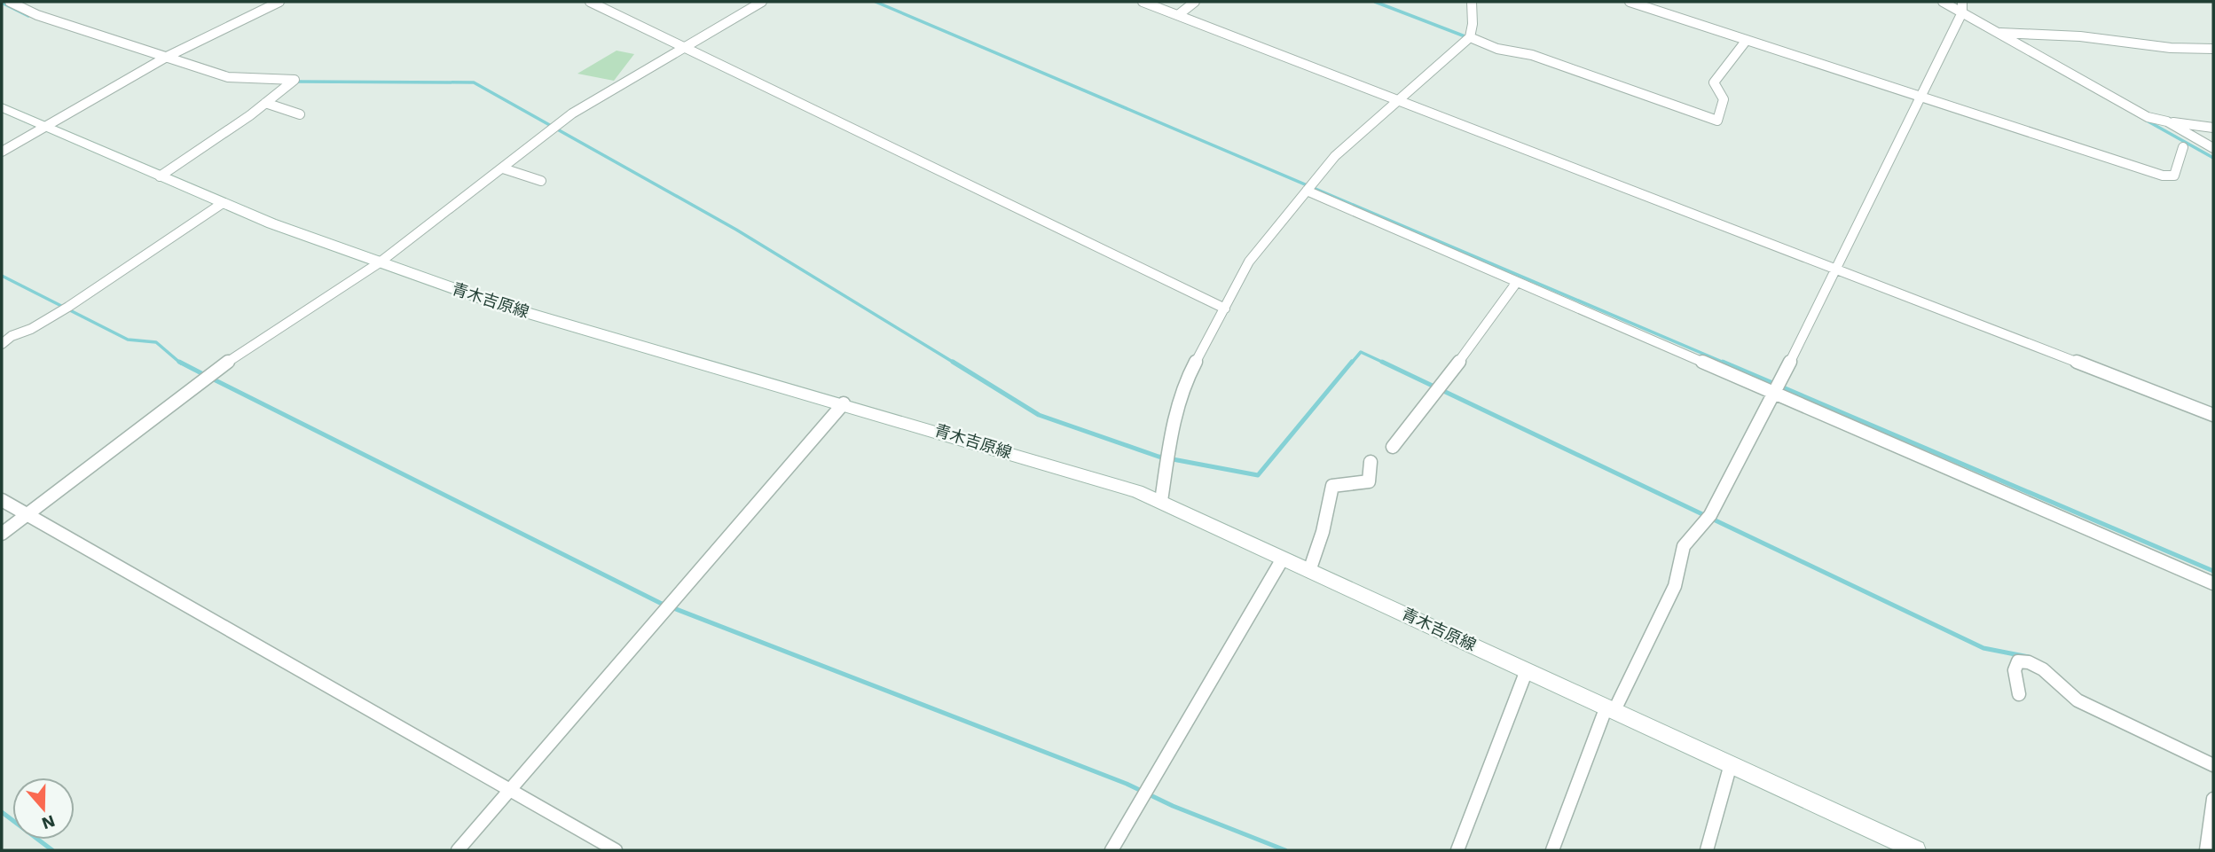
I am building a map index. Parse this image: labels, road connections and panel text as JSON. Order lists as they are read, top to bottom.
{
  "streets": {
    "main road": ["青木吉原線"]
  },
  "north": "bottom"
}
